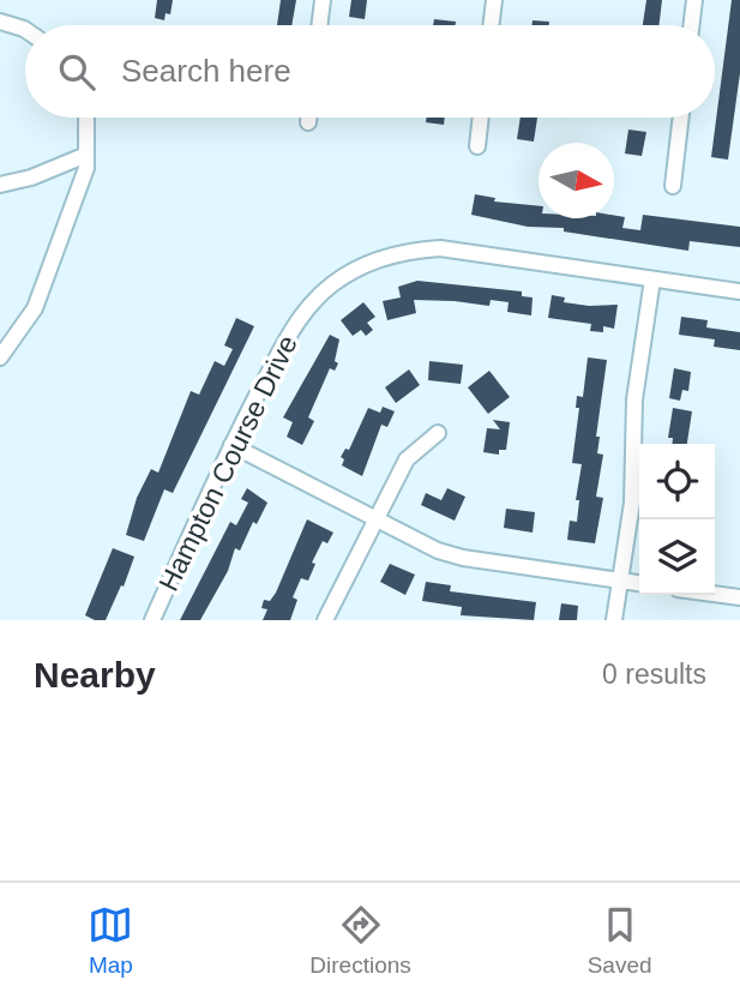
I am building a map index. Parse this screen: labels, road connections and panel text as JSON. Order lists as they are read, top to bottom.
{
  "streets": {
    "street": ["Hampton Course Drive"]
  },
  "north": "right",
  "page": {
    "search": "Search here",
    "heading": ["Nearby", "0 results"],
    "nav": ["Map", "Directions", "Saved"]
  }
}
